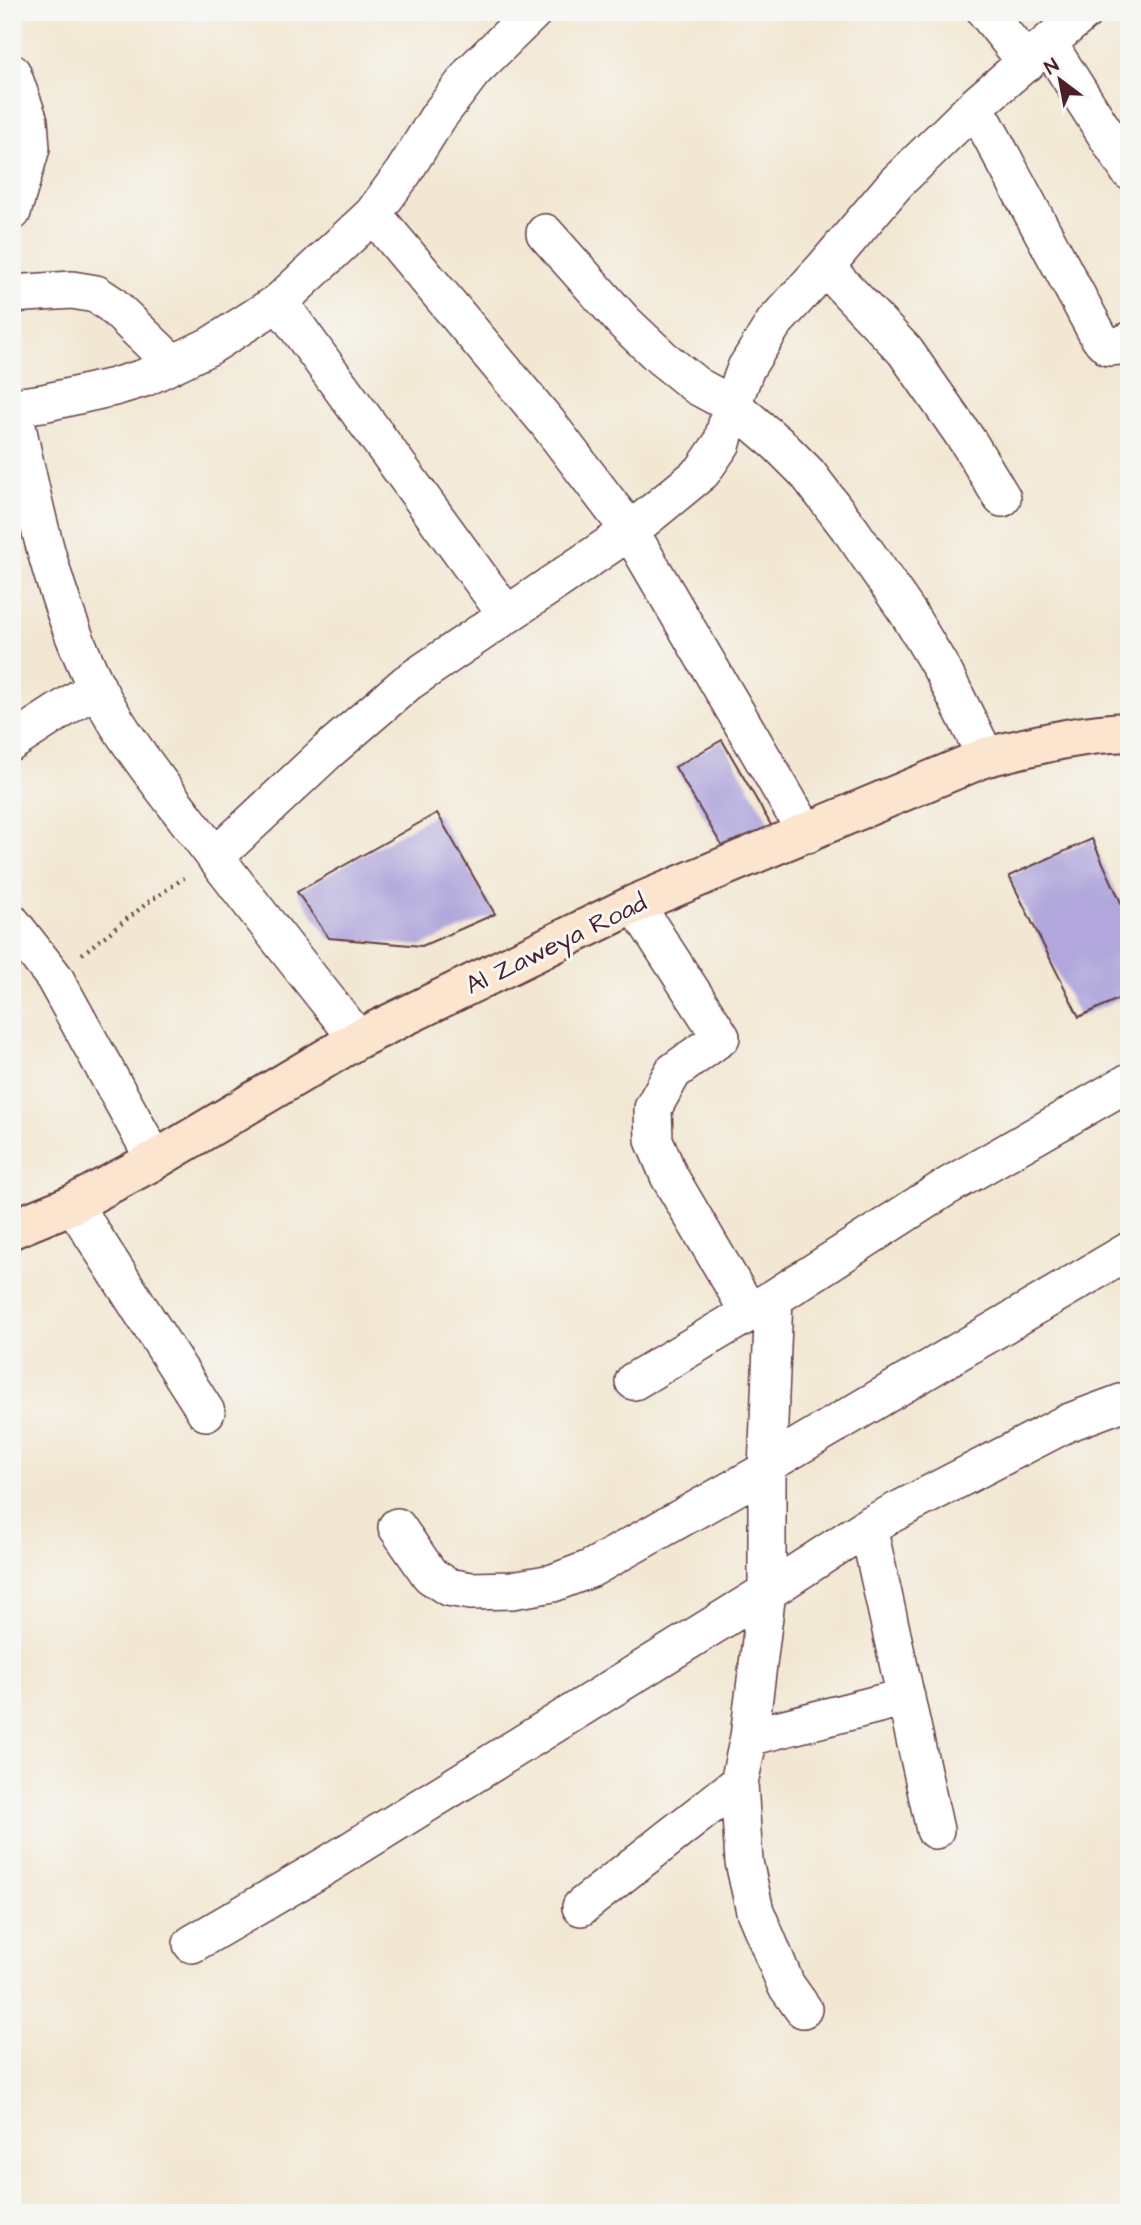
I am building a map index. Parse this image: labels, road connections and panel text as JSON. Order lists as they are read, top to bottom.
{
  "streets": {
    "street": ["Al Zaweya Road"]
  },
  "north": "top left"
}
